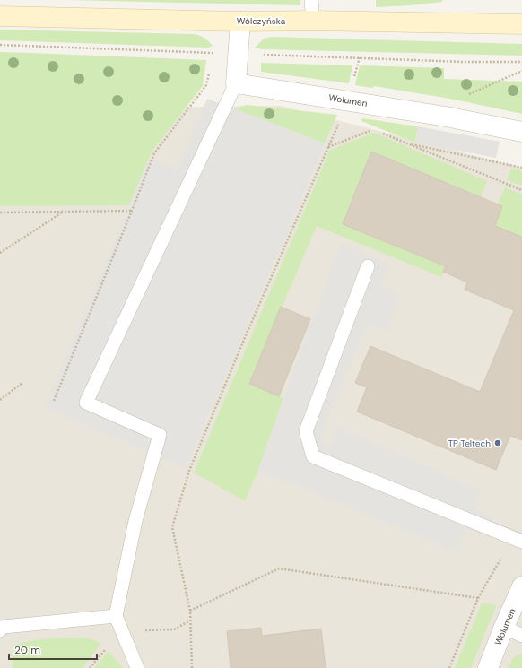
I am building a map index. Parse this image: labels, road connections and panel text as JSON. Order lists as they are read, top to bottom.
{
  "streets": {
    "main road": ["Wólczyńska"],
    "street": ["Wolumen"]
  },
  "places": ["TP Teltech"],
  "scale_bar": "20 m"
}
